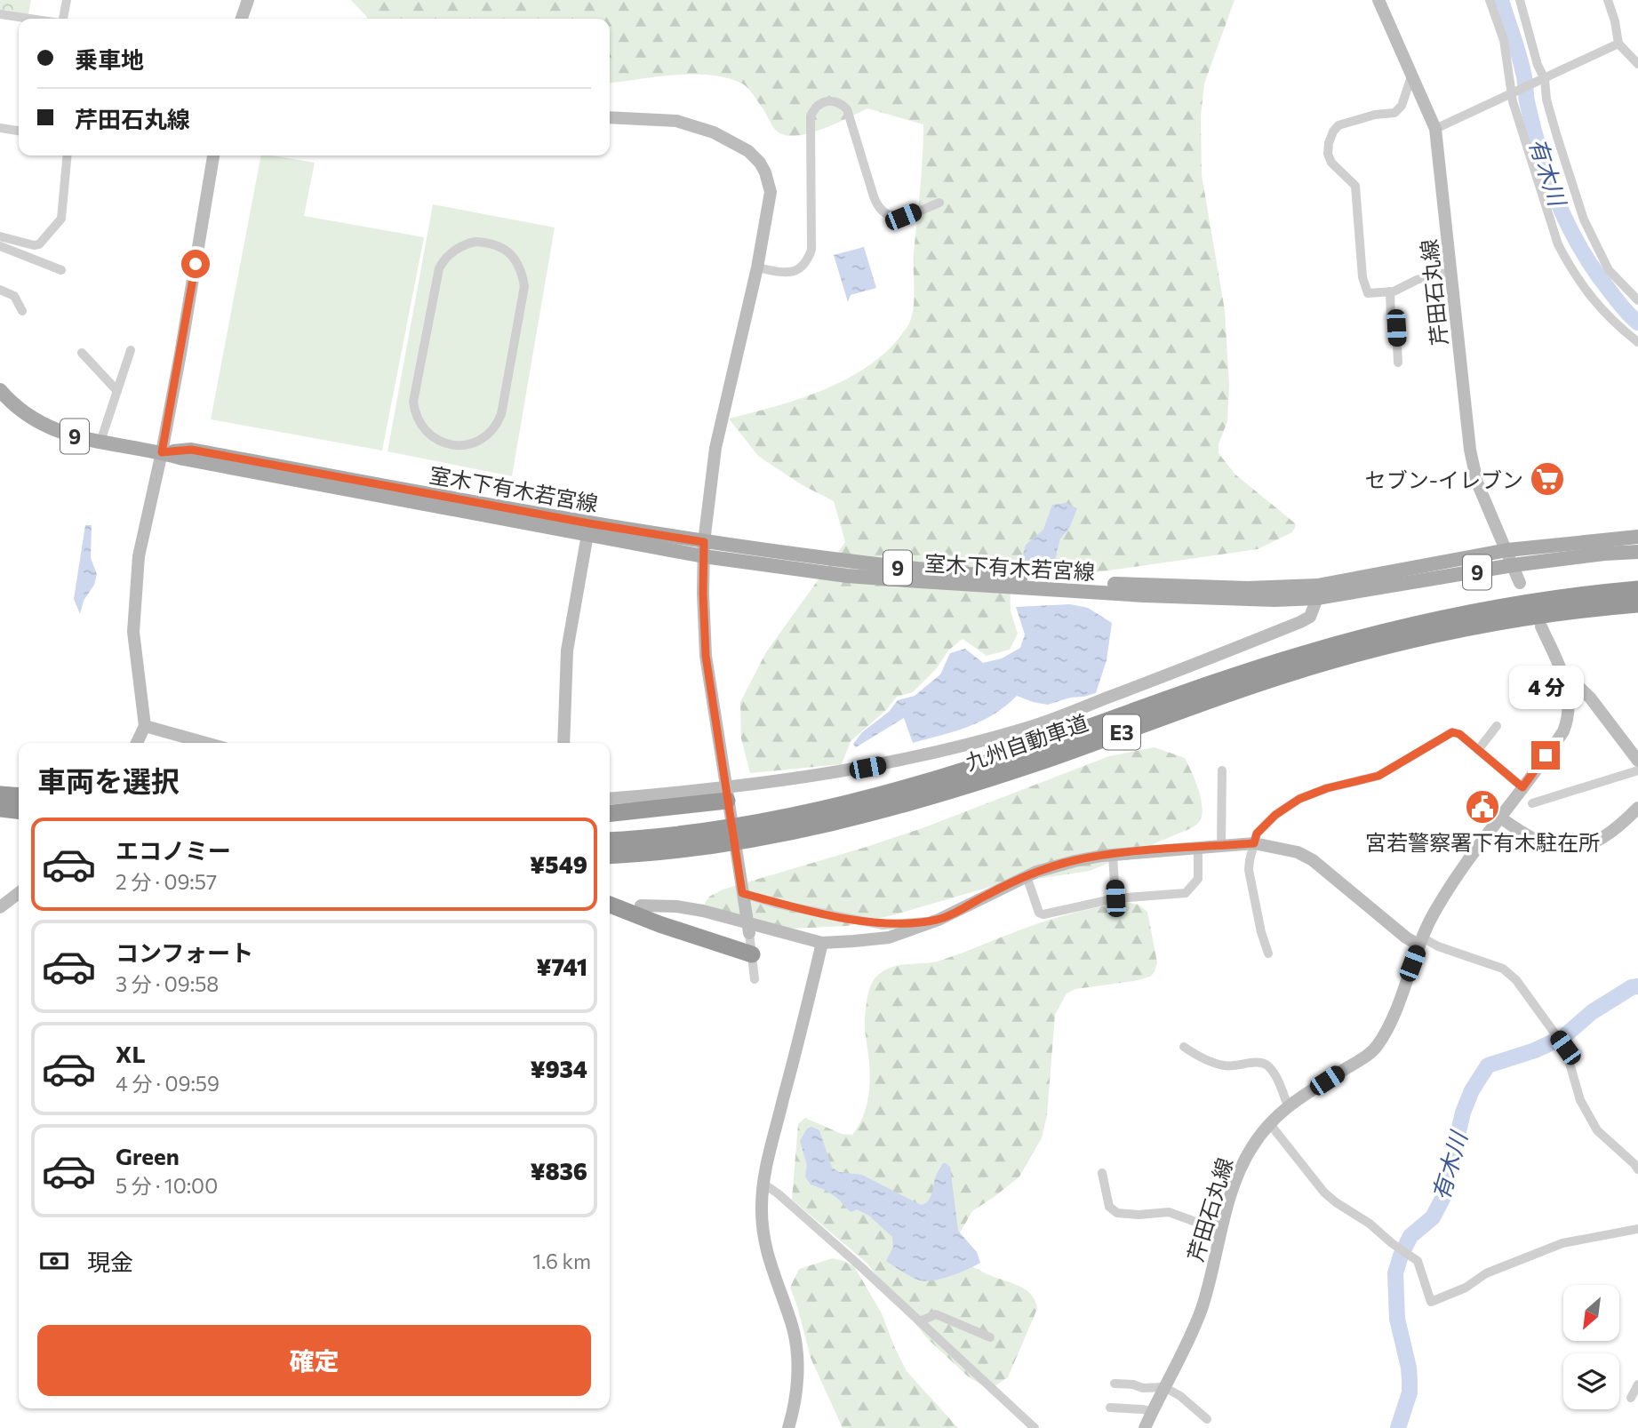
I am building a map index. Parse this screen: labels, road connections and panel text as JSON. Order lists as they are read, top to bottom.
{
  "streets": {
    "highway": ["E3", "九州自動車道"],
    "main road": ["9", "室木下有木若宮線"],
    "street": ["芹田石丸線"]
  },
  "crossings": [
    ["芹田石丸線", "室木下有木若宮線"]
  ],
  "water": ["有木川"],
  "places": {
    "supermarket": ["セブン-イレブン"],
    "public building": ["宮若警察署下有木駐在所"]
  },
  "north": "bottom left",
  "page": {
    "banner": ["乗車地", "芹田石丸線"],
    "bubble": "4 分",
    "heading": "車両を選択",
    "list": [
      {
        "name": "エコノミー",
        "note": "2 分 · 09:57",
        "value": "¥549"
      },
      {
        "name": "コンフォート",
        "note": "3 分 · 09:58",
        "value": "¥741"
      },
      {
        "name": "XL",
        "note": "4 分 · 09:59",
        "value": "¥934"
      },
      {
        "name": "Green",
        "note": "5 分 · 10:00",
        "value": "¥836"
      }
    ],
    "pay": ["現金", "1.6 km"],
    "buttons": "確定"
  }
}
